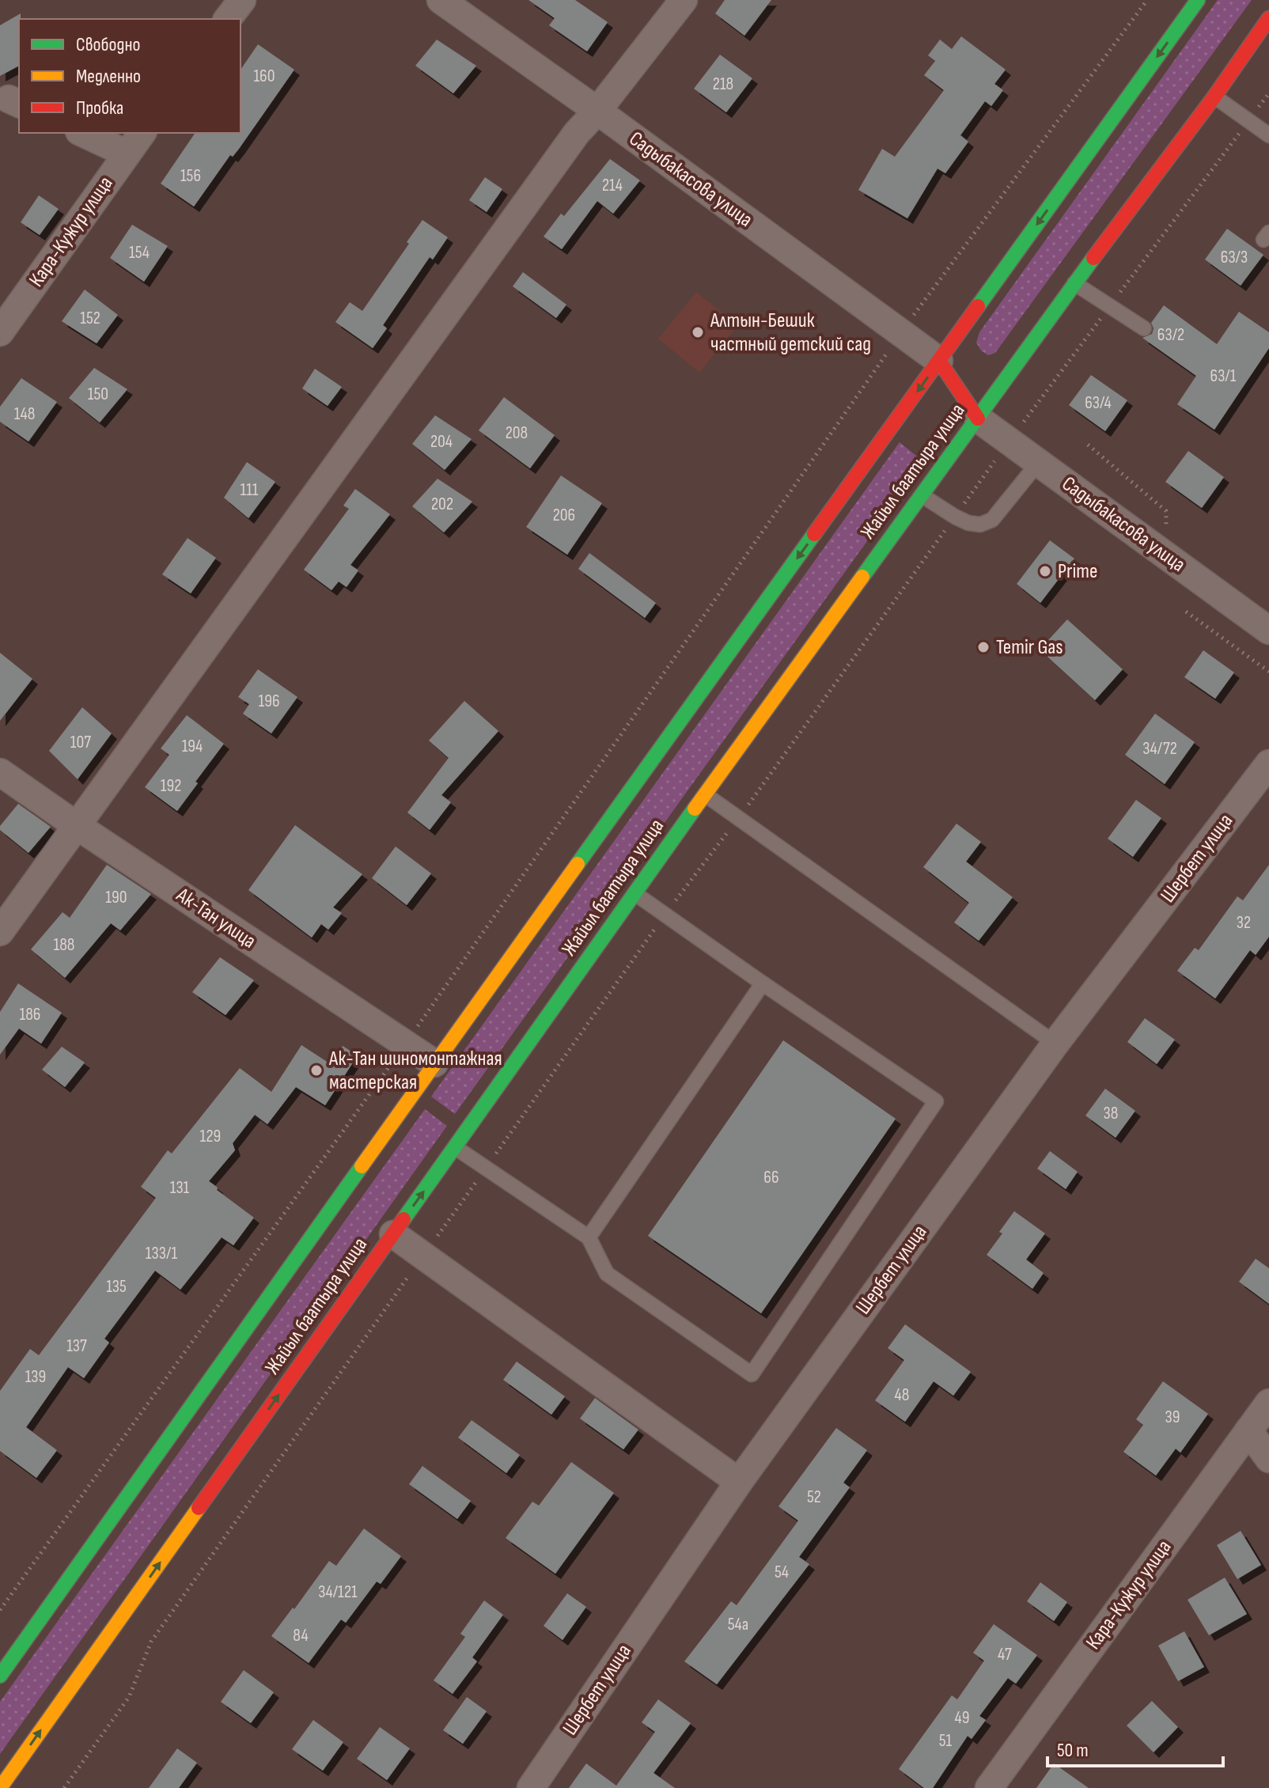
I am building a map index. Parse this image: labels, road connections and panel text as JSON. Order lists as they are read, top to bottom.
{
  "streets": {
    "main road": ["Жайыл баатыра улица"],
    "street": [
      "Садыбакасова улица",
      "Кара-Кужур улица",
      "Шербет улица",
      "Ак-Тан улица"
    ]
  },
  "crossings": [
    ["Садыбакасова улица", "Жайыл баатыра улица"],
    ["Жайыл баатыра улица", "Ак-Тан улица"]
  ],
  "places": [
    "Алтын-Бешик частный детский сад",
    "Prime",
    "Temir Gas",
    "Ак-Тан шиномонтажная мастерская"
  ],
  "house_numbers": [
    "160",
    "218",
    "156",
    "214",
    "154",
    "63/3",
    "152",
    "63/2",
    "63/1",
    "150",
    "63/4",
    "148",
    "208",
    "204",
    "111",
    "202",
    "206",
    "196",
    "107",
    "194",
    "34/72",
    "192",
    "190",
    "32",
    "188",
    "186",
    "38",
    "129",
    "66",
    "131",
    "133/1",
    "135",
    "137",
    "139",
    "48",
    "39",
    "52",
    "54",
    "34/121",
    "54а",
    "84",
    "47",
    "49",
    "51"
  ],
  "legend": ["Свободно", "Медленно", "Пробка"],
  "scale_bar": "50 m"
}
